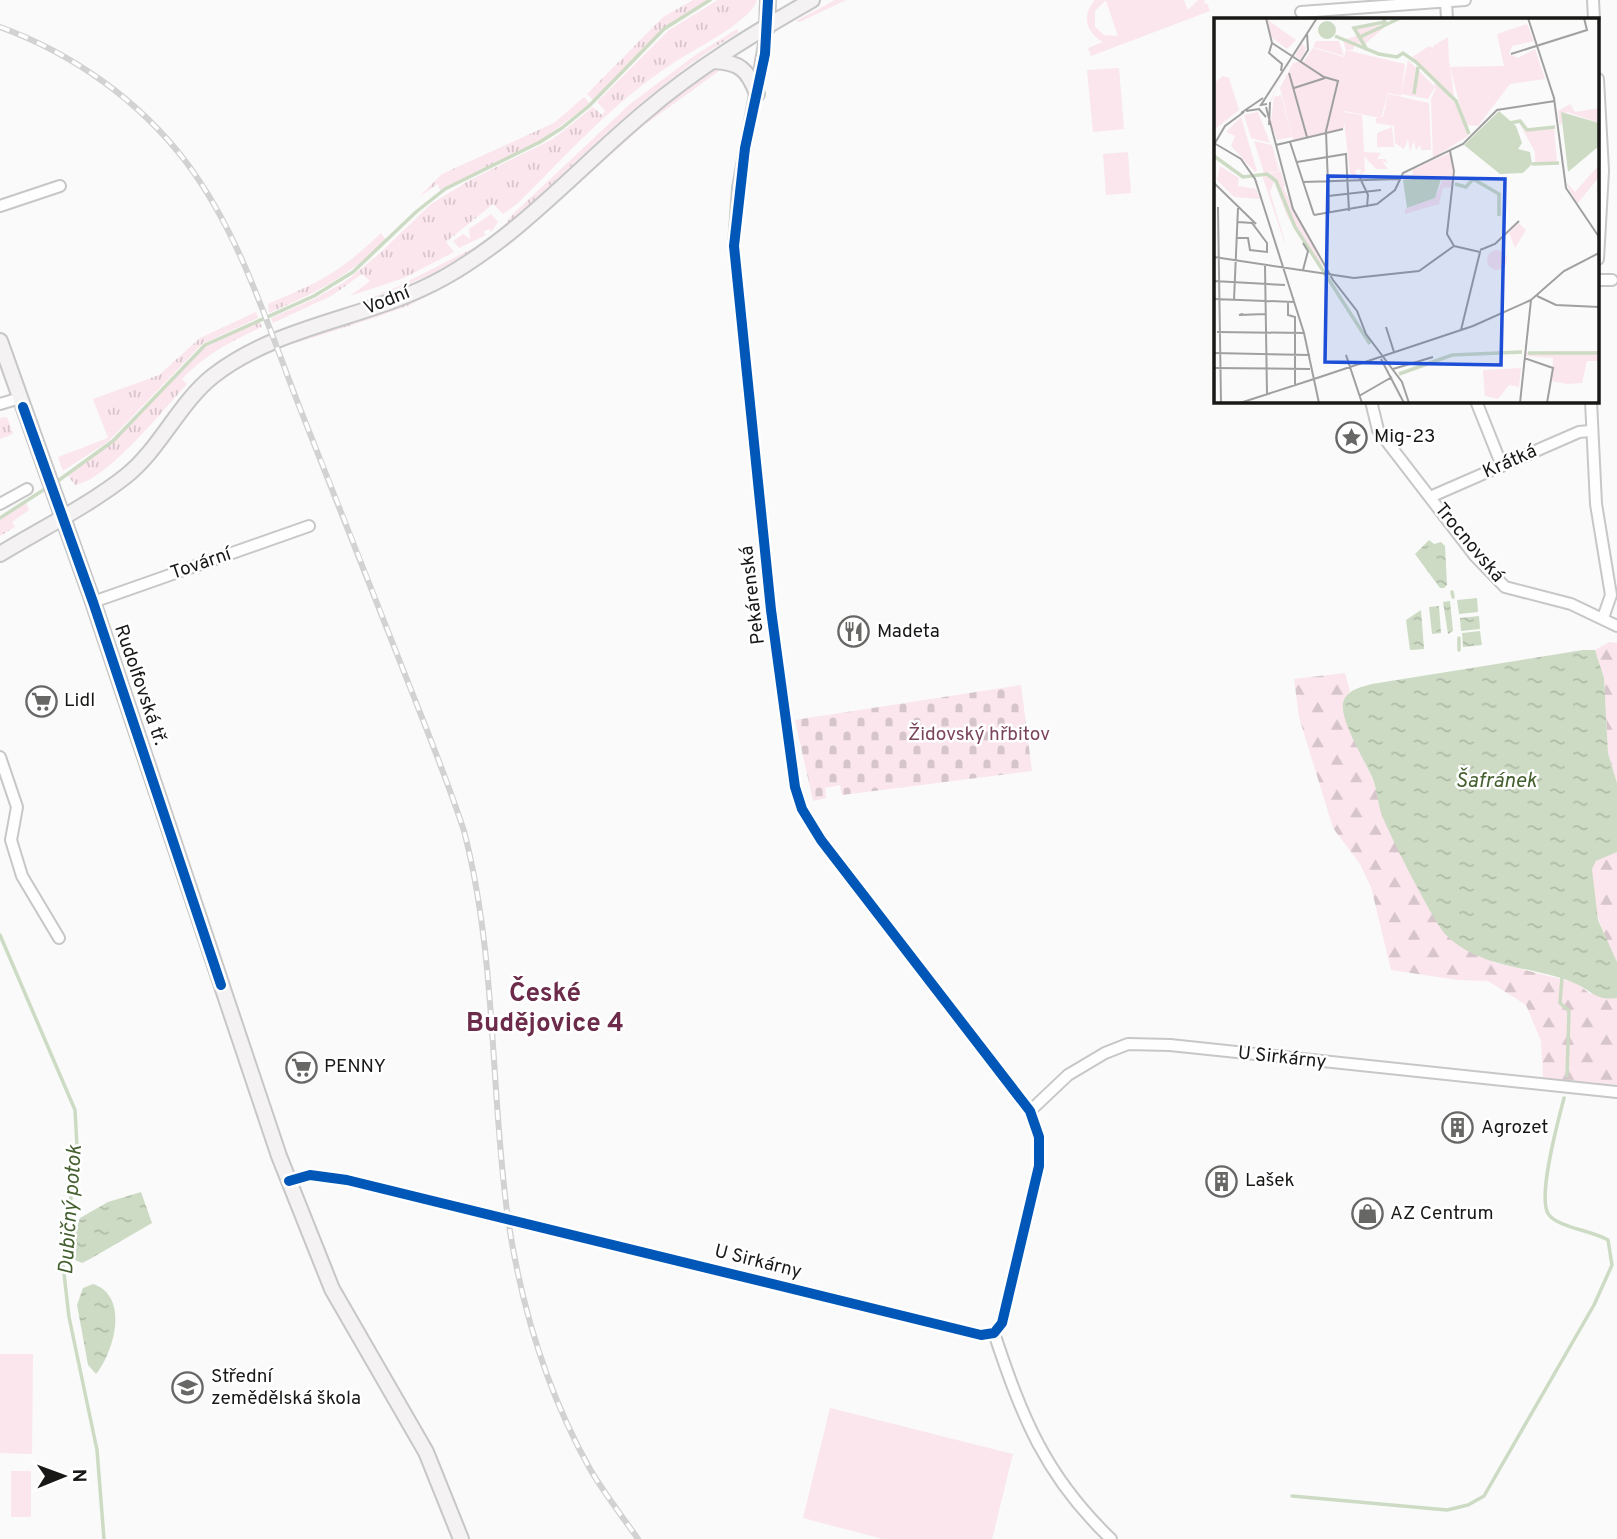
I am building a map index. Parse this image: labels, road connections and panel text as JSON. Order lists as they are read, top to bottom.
{
  "streets": {
    "main road": ["Vodní", "Pekárenská", "Rudolfovská tř."],
    "street": [
      "Krátká",
      "Trocnovská",
      "Tovární",
      "U Sirkárny"
    ]
  },
  "crossings": [
    ["Vodní", "Pekárenská"],
    ["Vodní", "Rudolfovská tř."],
    ["Krátká", "Trocnovská"],
    ["Tovární", "Rudolfovská tř."],
    ["Pekárenská", "U Sirkárny"],
    ["Rudolfovská tř.", "U Sirkárny"]
  ],
  "districts": ["České Budějovice 4"],
  "water": ["Šafránek", "Dubičný potok"],
  "parks": ["Židovský hřbitov"],
  "places": {
    "place": ["Mig-23"],
    "restaurant": ["Madeta"],
    "supermarket": ["Lidl", "PENNY"],
    "building": ["Agrozet", "Lašek"],
    "shop": ["AZ Centrum"],
    "school or university": ["Střední zemědělská škola"]
  },
  "north": "right"
}
